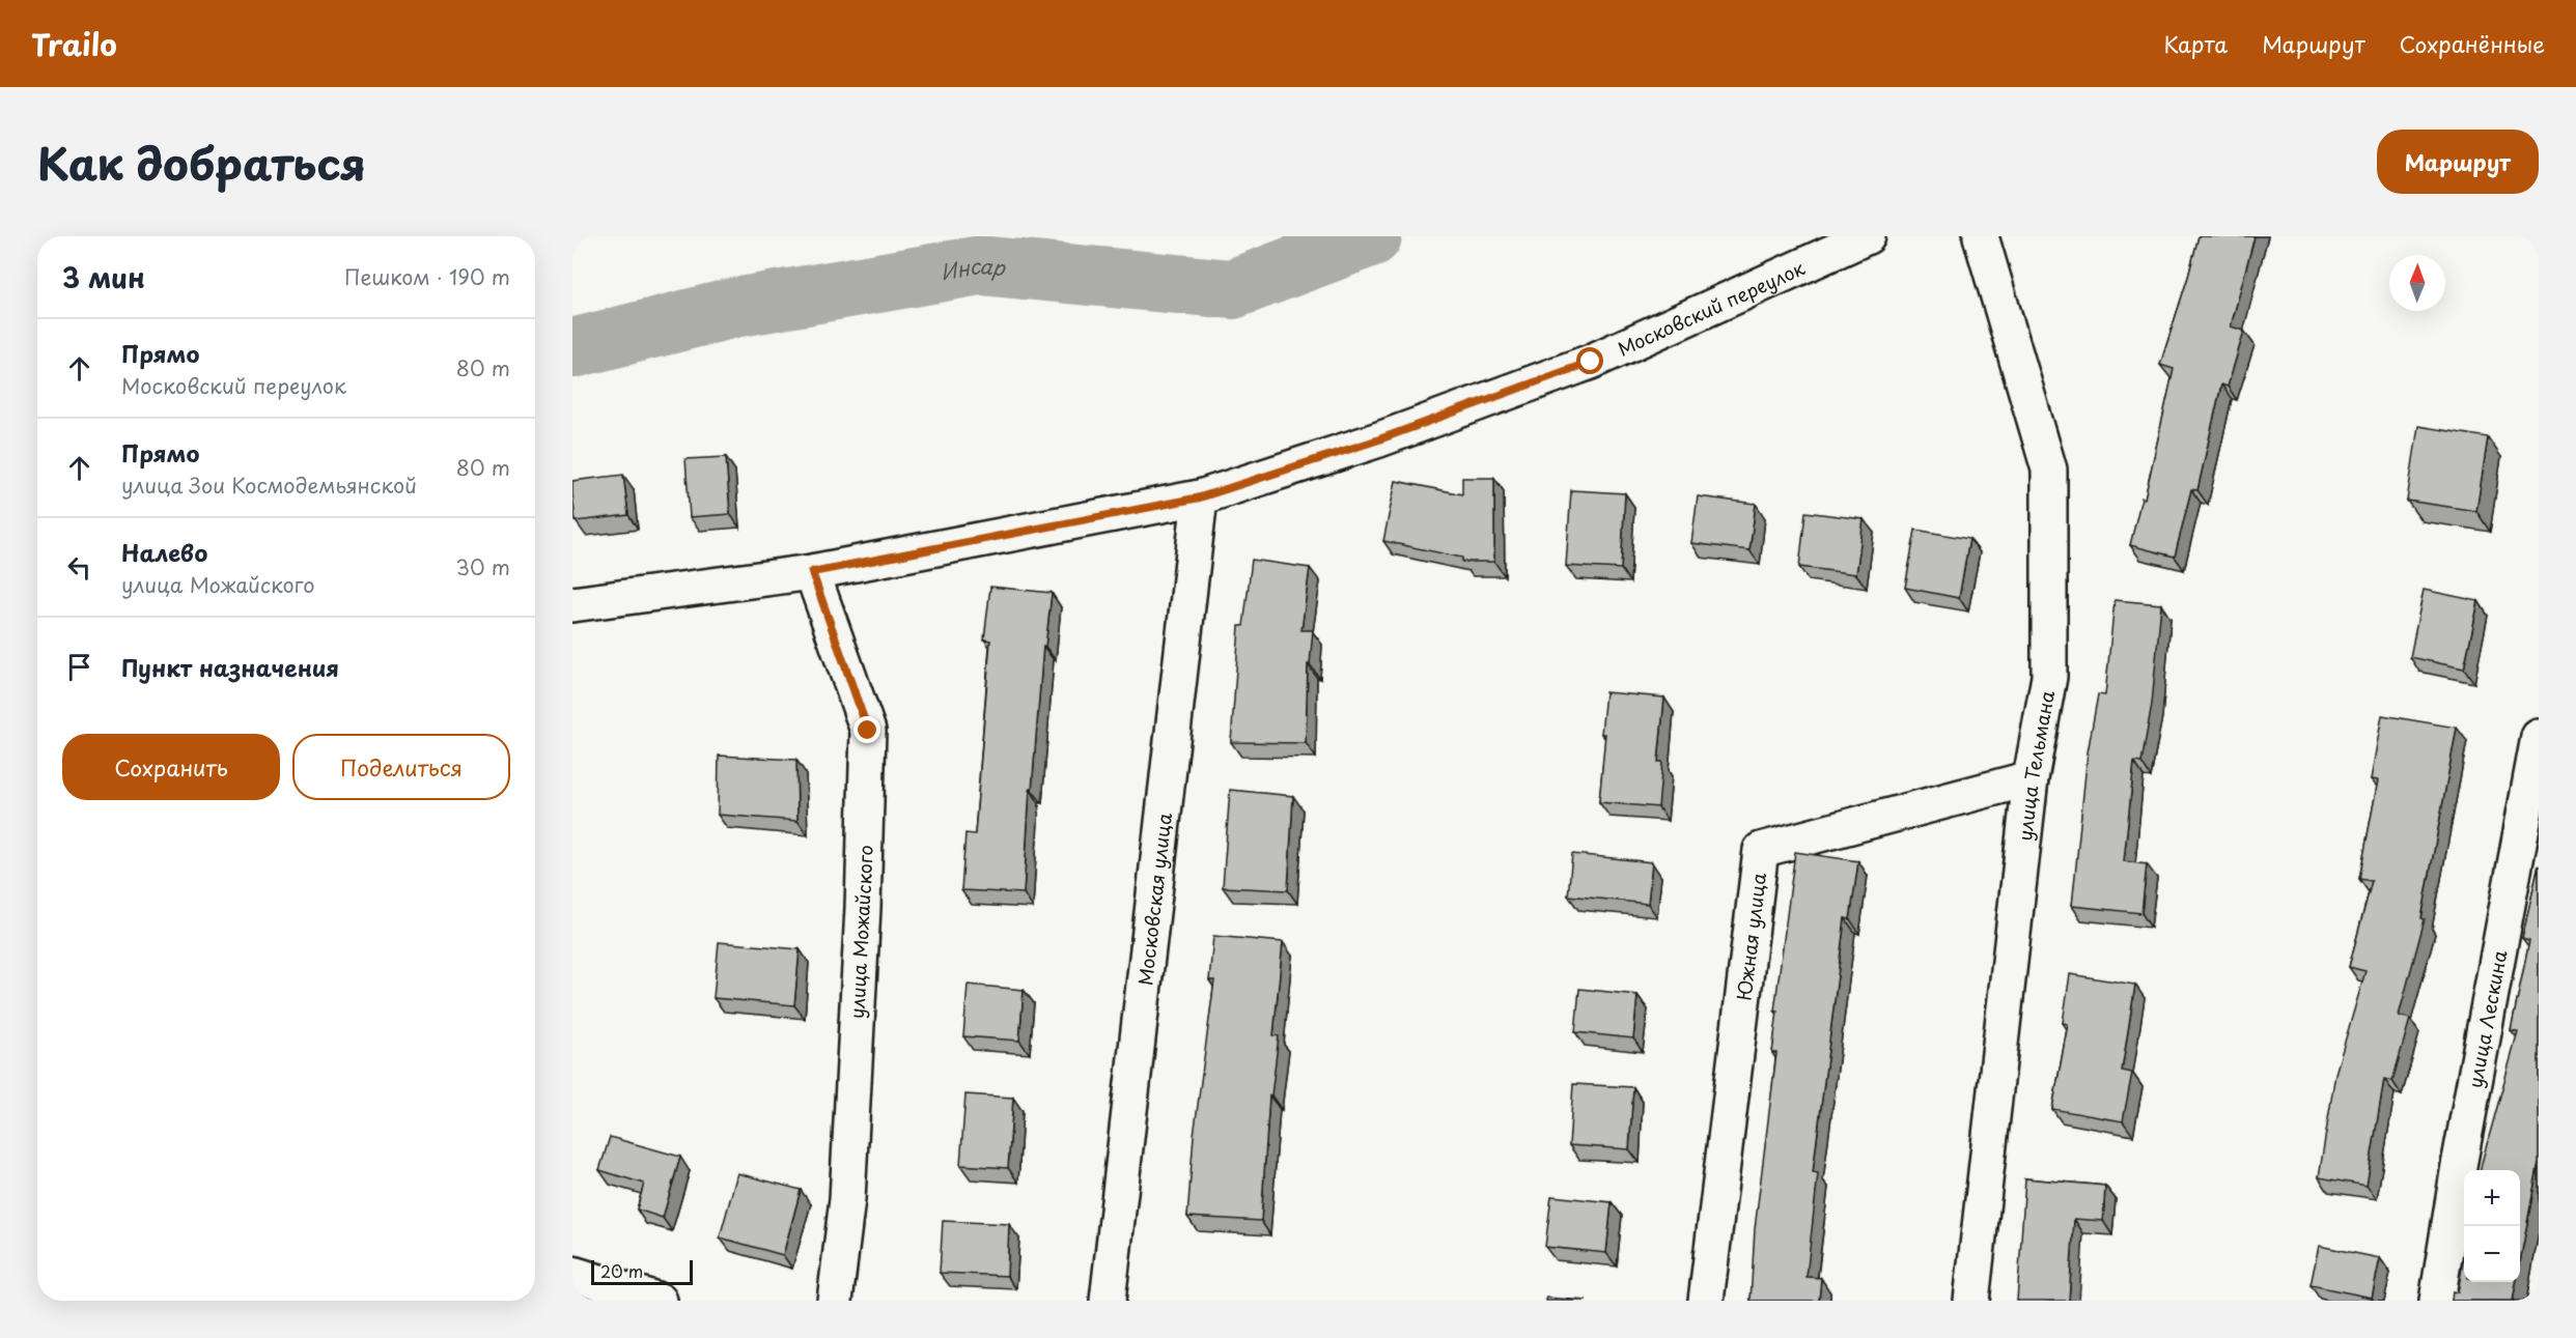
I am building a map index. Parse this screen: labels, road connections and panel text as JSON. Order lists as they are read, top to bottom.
{
  "streets": {
    "street": [
      "Московский переулок",
      "улица Тельмана",
      "Московская улица",
      "улица Можайского",
      "Южная улица",
      "улица Лескина"
    ]
  },
  "crossings": [
    ["Московский переулок", "Московская улица"],
    ["Московский переулок", "улица Можайского"],
    ["улица Тельмана", "Южная улица"]
  ],
  "water": ["Инсар"],
  "scale_bar": "20 m",
  "north": "top",
  "page": {
    "header": "Trailo",
    "nav": ["Карта", "Маршрут", "Сохранённые"],
    "title": "Как добраться",
    "buttons": [
      "Маршрут",
      ["Сохранить", "Поделиться"]
    ],
    "heading": ["3 мин", "Пешком · 190 m"],
    "list": [
      ["Прямо", "Московский переулок", "80 m"],
      ["Прямо", "улица Зои Космодемьянской", "80 m"],
      ["Налево", "улица Можайского", "30 m"],
      "Пункт назначения"
    ],
    "map_buttons": ["+", "−"],
    "scale": "20 m"
  }
}
